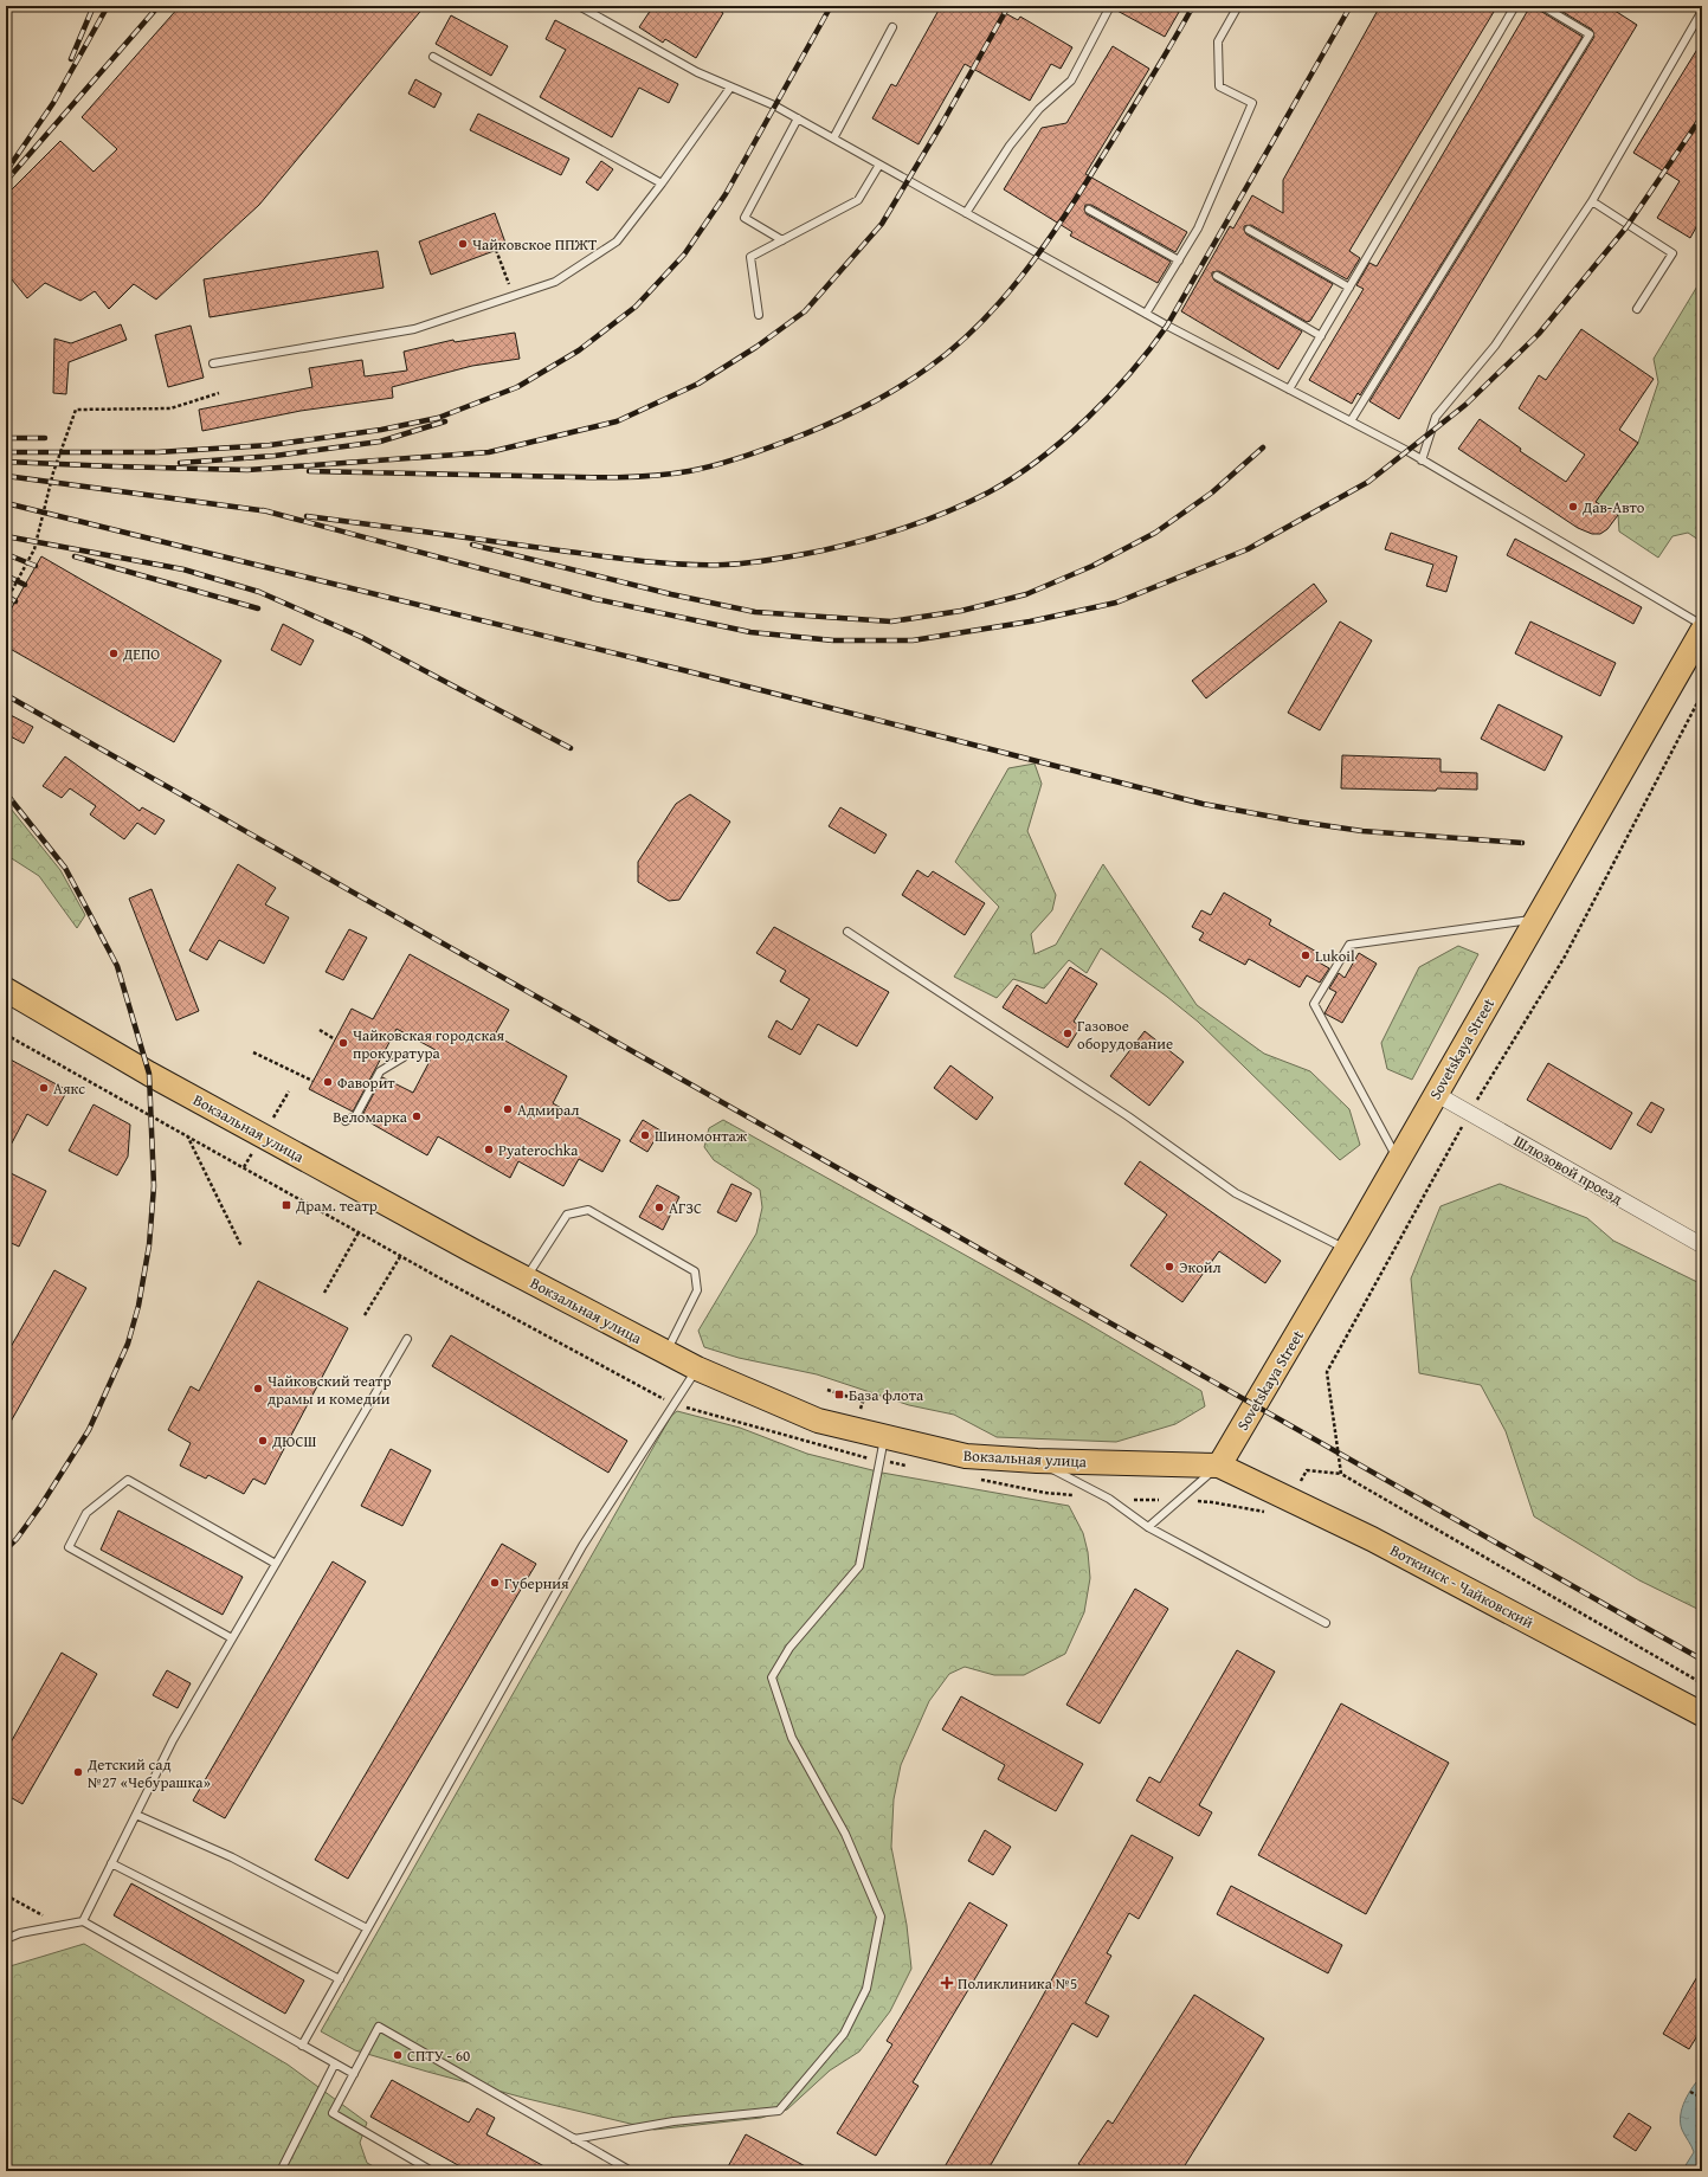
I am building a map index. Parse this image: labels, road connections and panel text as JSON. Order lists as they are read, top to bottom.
{
  "streets": {
    "main road": ["Sovetskaya Street", "Вокзальная улица", "Воткинск - Чайковский"],
    "street": ["Шлюзовой проезд"]
  },
  "crossings": [
    ["Sovetskaya Street", "Вокзальная улица"],
    ["Sovetskaya Street", "Шлюзовой проезд"],
    ["Sovetskaya Street", "Воткинск - Чайковский"],
    ["Вокзальная улица", "Воткинск - Чайковский"]
  ],
  "places": {
    "other": [
      "Чайковское ППЖТ",
      "Дав-Авто",
      "ДЕПО",
      "Lukoil",
      "Газовое оборудование",
      "Чайковская городская прокуратура",
      "Фаворит",
      "Аякс",
      "Адмирал",
      "Веломарка",
      "Шиномонтаж",
      "Pyaterochka",
      "АГЗС",
      "Экойл",
      "Чайковский театр драмы и комедии",
      "ДЮСШ",
      "Губерния",
      "Детский сад №27 «Чебурашка»",
      "СПТУ - 60"
    ],
    "transit": ["Драм. театр", "База флота"],
    "health": ["Поликлиника №5"]
  }
}
